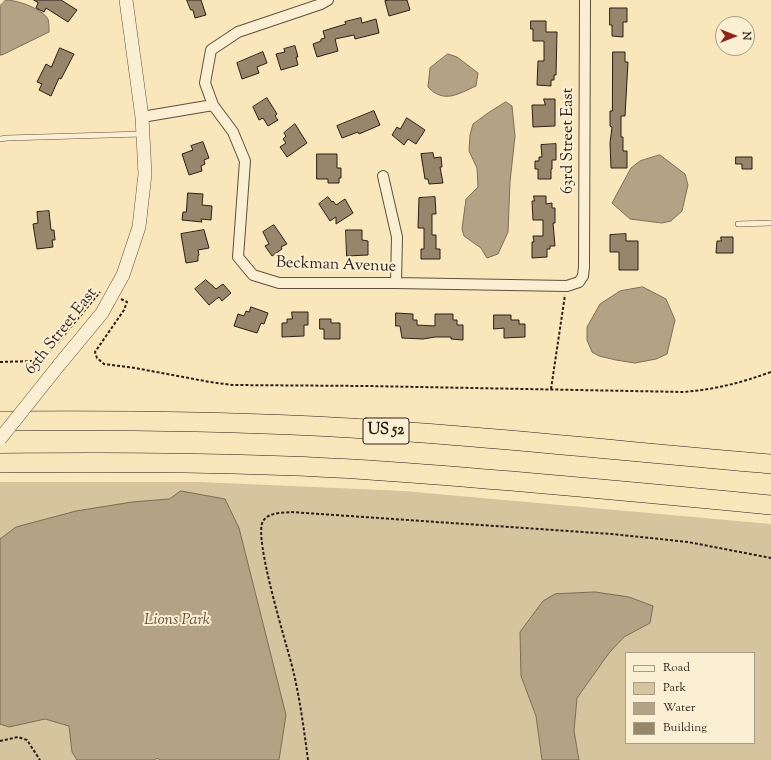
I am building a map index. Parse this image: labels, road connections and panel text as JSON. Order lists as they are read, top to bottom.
{
  "streets": {
    "highway": ["US 52"],
    "street": ["63rd Street East", "Beckman Avenue", "65th Street East"]
  },
  "crossings": [
    ["63rd Street East", "Beckman Avenue"]
  ],
  "parks": ["Lions Park"],
  "legend": [
    "Road",
    "Park",
    "Water",
    "Building"
  ],
  "north": "right"
}
